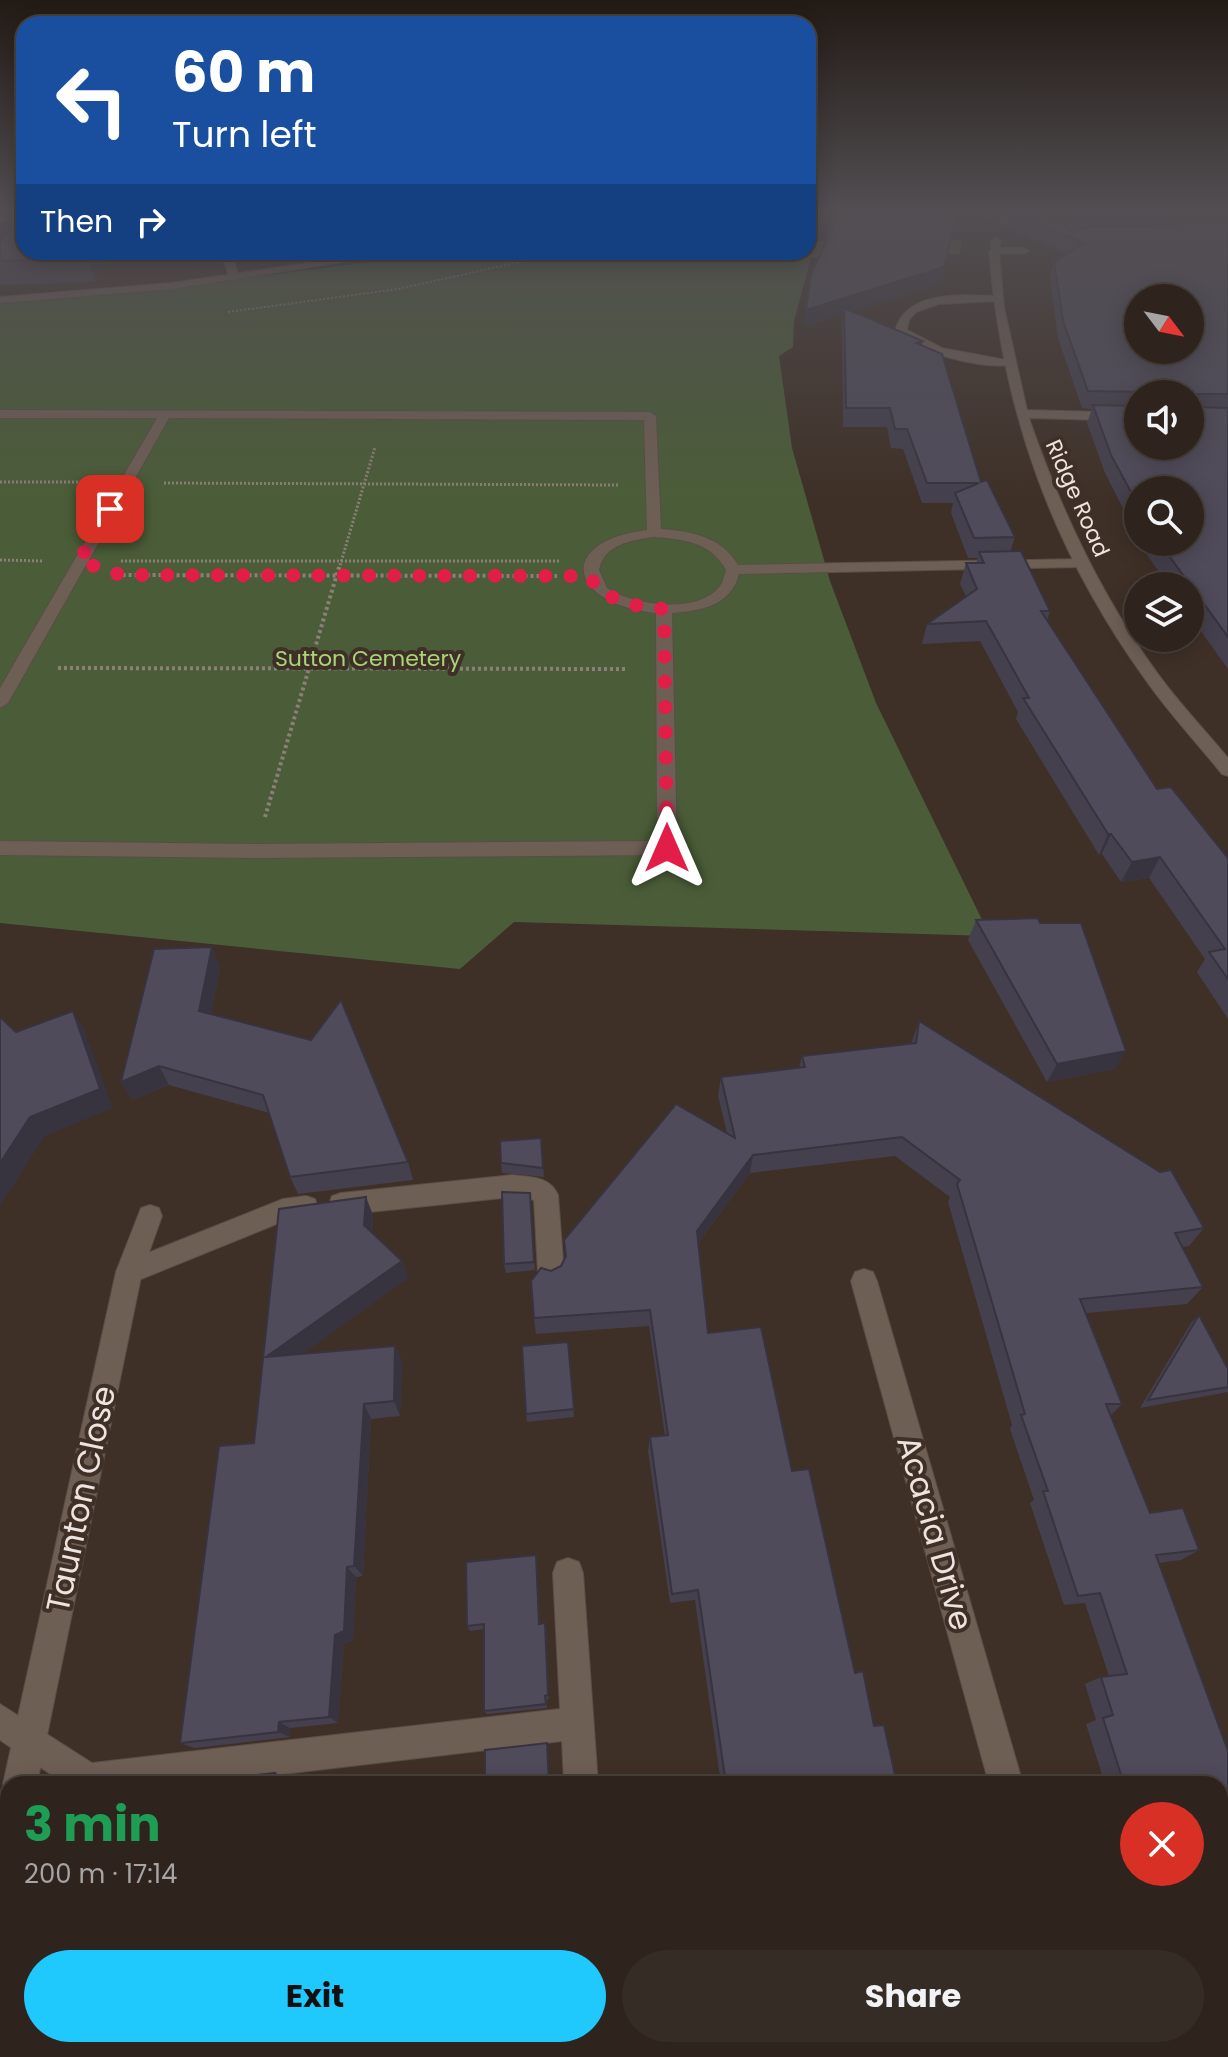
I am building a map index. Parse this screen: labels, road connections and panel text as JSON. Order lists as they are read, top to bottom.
{
  "streets": {
    "street": ["Ridge Road", "Taunton Close", "Acacia Drive"]
  },
  "parks": ["Sutton Cemetery"],
  "north": "bottom right",
  "page": {
    "turn": ["60 m", "Turn left"],
    "then": "Then",
    "heading": ["3 min", "200 m · 17:14"],
    "buttons": ["Exit", "Share"]
  }
}
